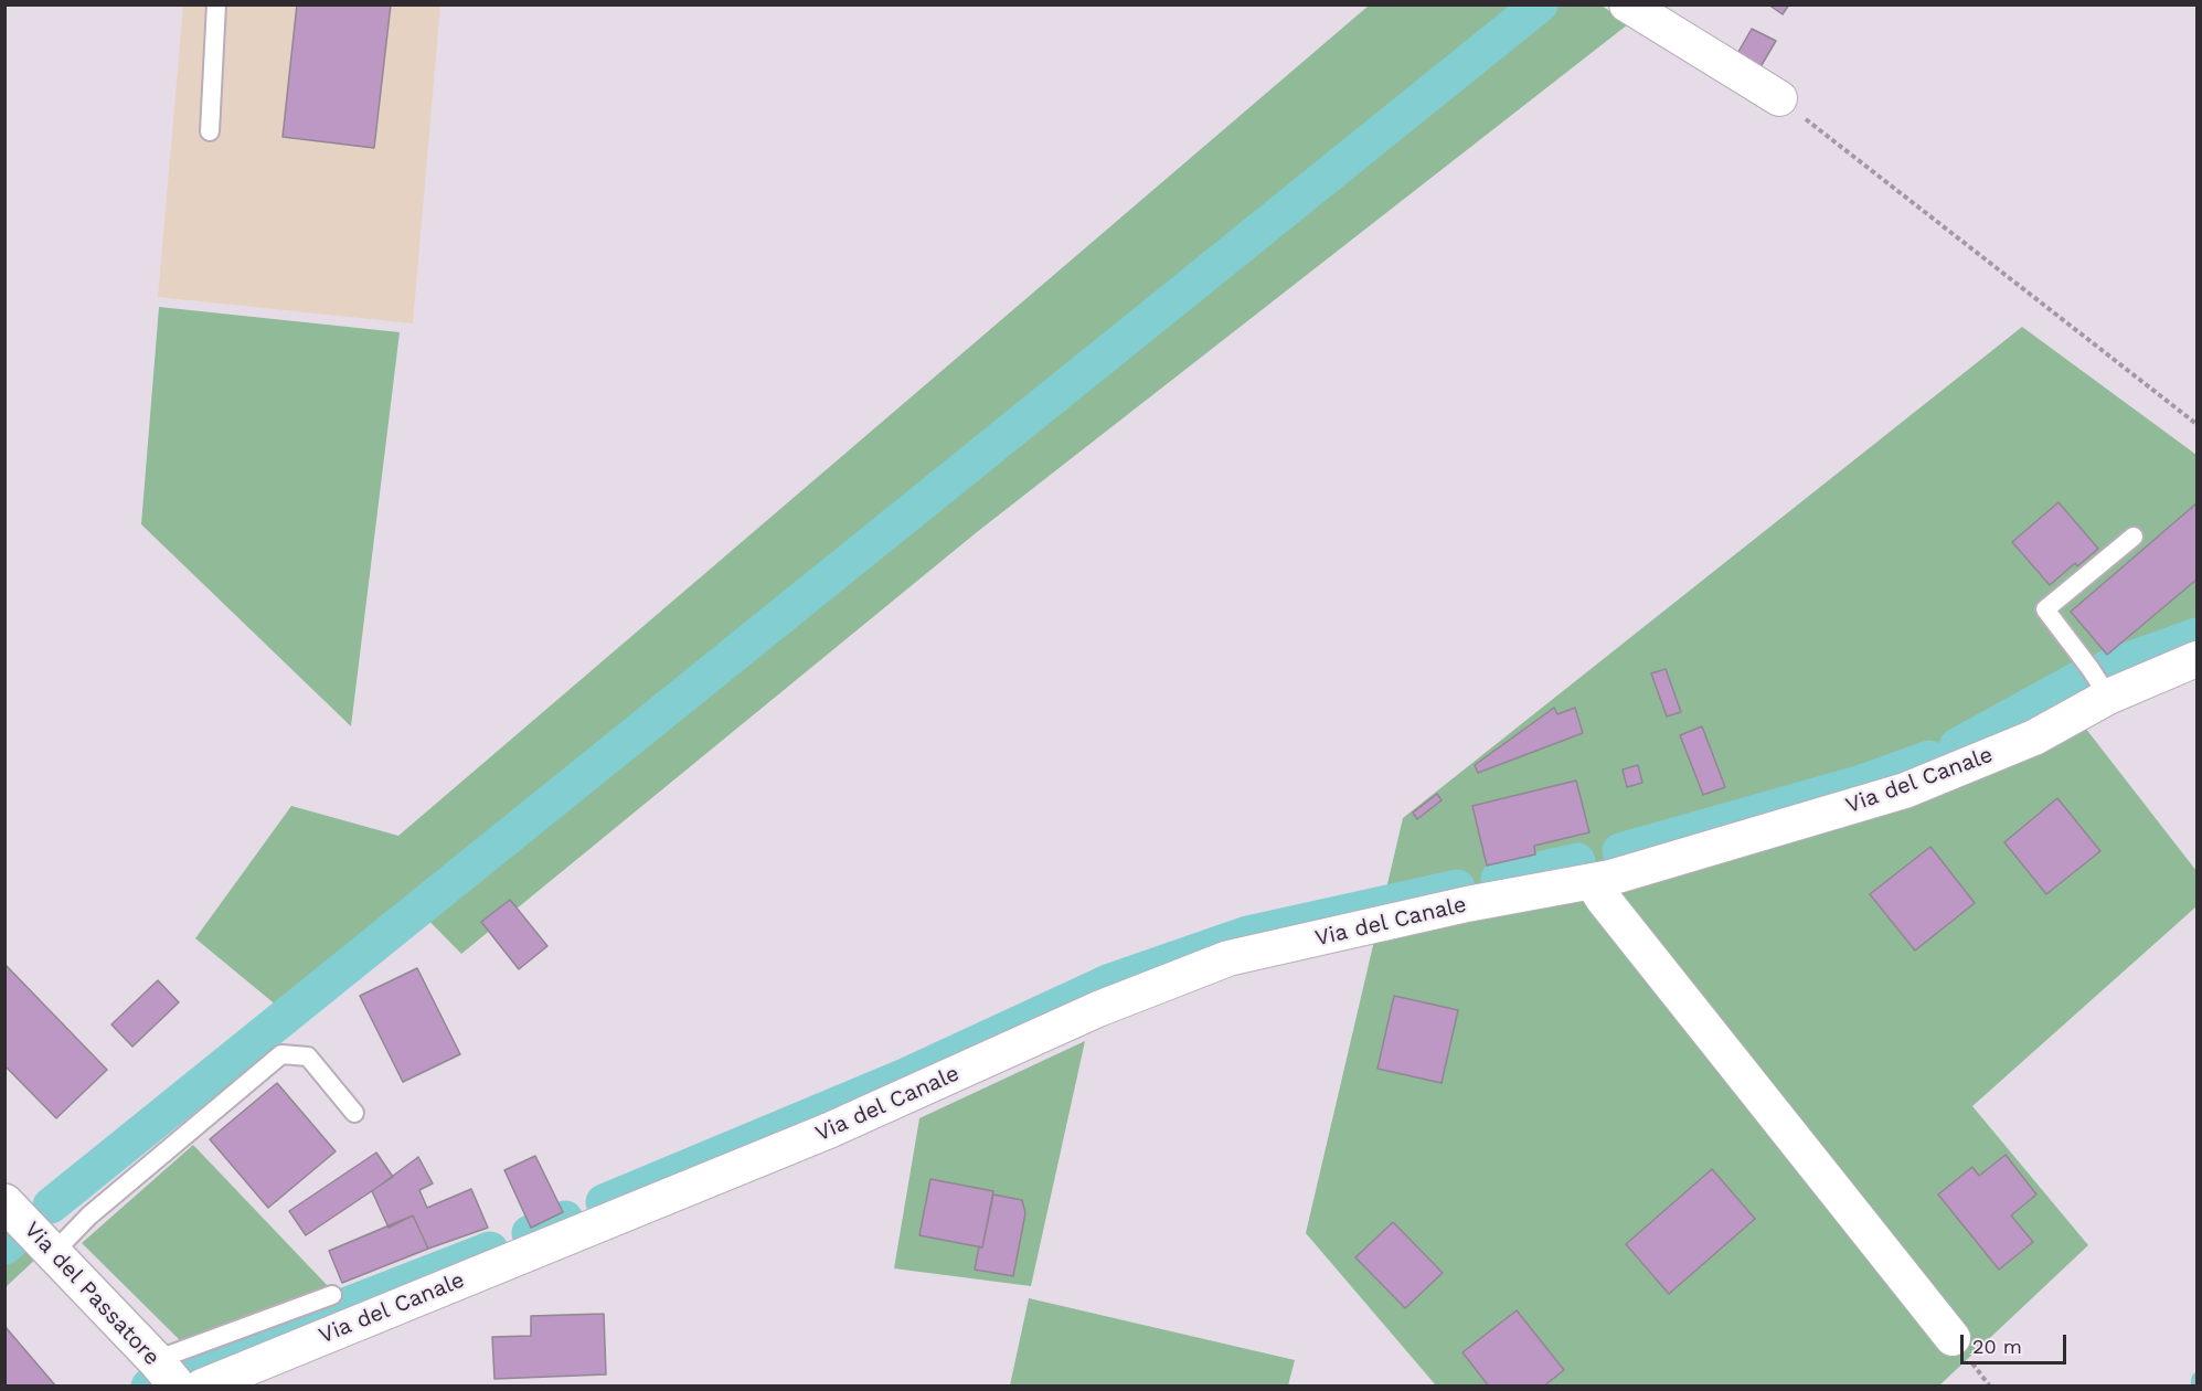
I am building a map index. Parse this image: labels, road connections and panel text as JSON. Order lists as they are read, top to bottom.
{
  "streets": {
    "street": ["Via del Canale", "Via del Passatore"]
  },
  "scale_bar": "20 m"
}
